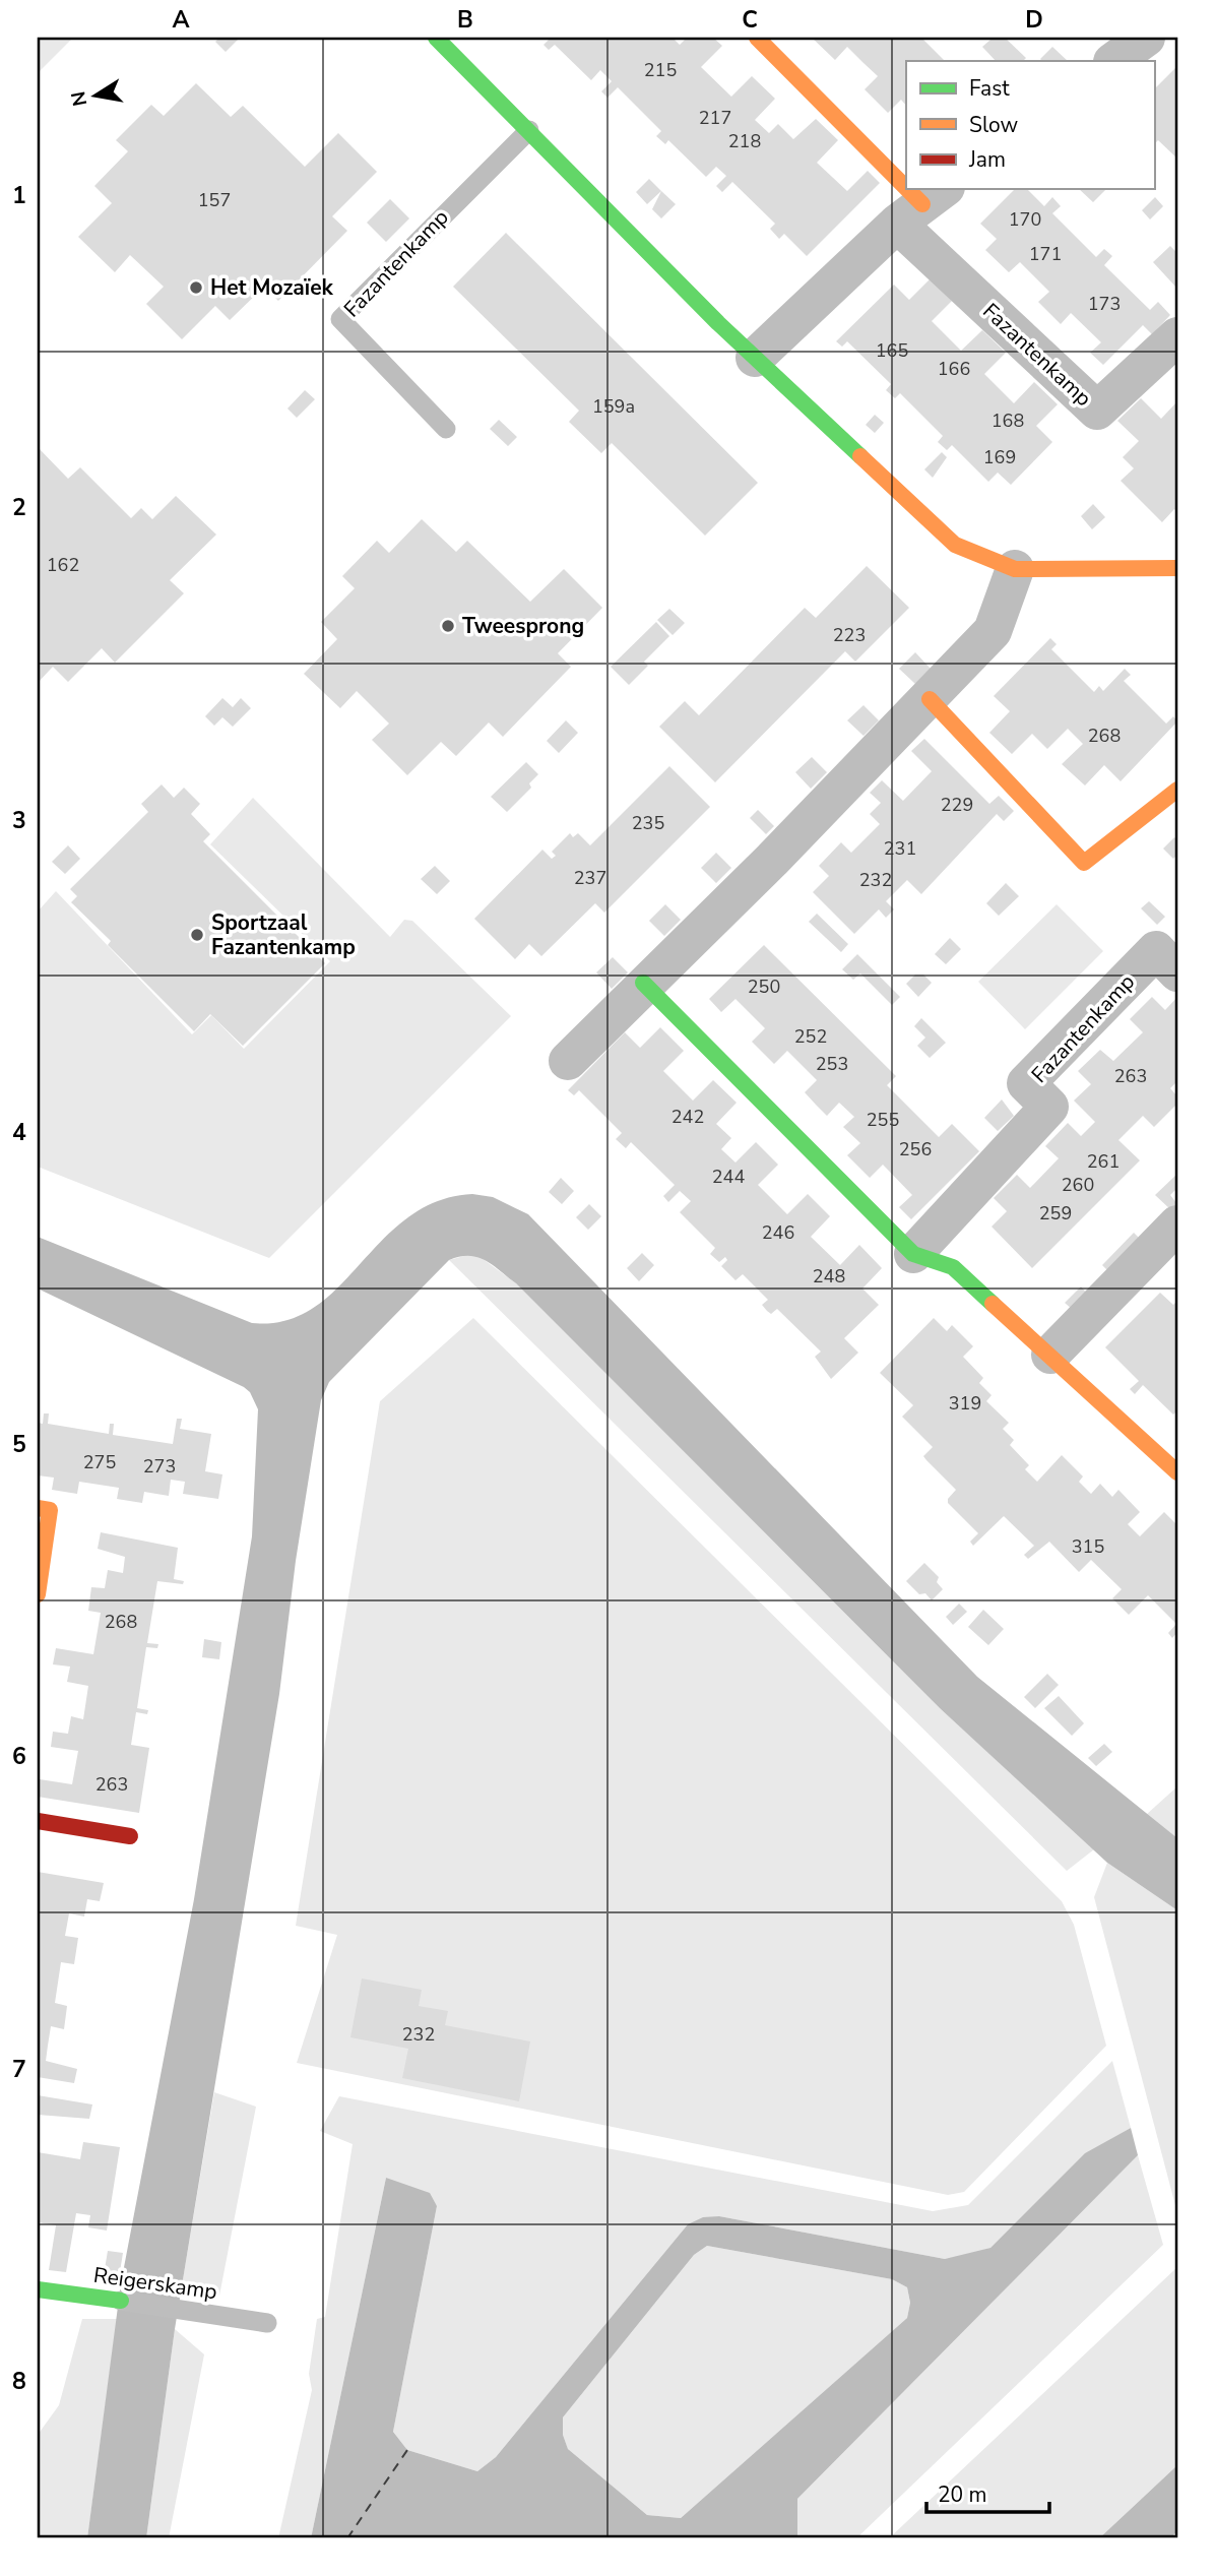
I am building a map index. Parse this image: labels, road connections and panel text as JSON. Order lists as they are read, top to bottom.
{
  "streets": {
    "street": ["Fazantenkamp", "Reigerskamp"]
  },
  "places": ["Het Mozaïek", "Tweesprong", "Sportzaal Fazantenkamp"],
  "house_numbers": [
    "215",
    "217",
    "218",
    "157",
    "170",
    "171",
    "173",
    "165",
    "166",
    "159a",
    "168",
    "169",
    "162",
    "223",
    "268",
    "229",
    "235",
    "231",
    "237",
    "232",
    "250",
    "252",
    "253",
    "263",
    "242",
    "255",
    "256",
    "261",
    "244",
    "260",
    "259",
    "246",
    "248",
    "319",
    "275",
    "273",
    "315",
    "268",
    "263",
    "232"
  ],
  "legend": ["Fast", "Slow", "Jam"],
  "scale_bar": "20 m",
  "north": "left",
  "grid": {
    "columns": [
      "A",
      "B",
      "C",
      "D"
    ],
    "rows": [
      "1",
      "2",
      "3",
      "4",
      "5",
      "6",
      "7",
      "8"
    ]
  }
}
